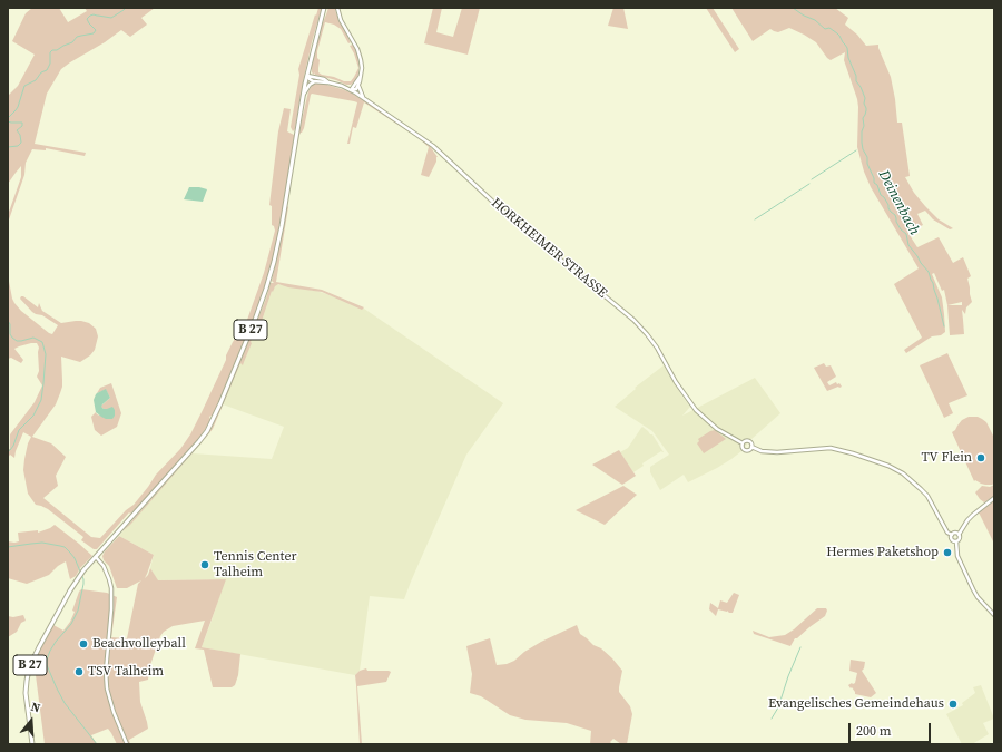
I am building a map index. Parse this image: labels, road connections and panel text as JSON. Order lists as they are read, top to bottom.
{
  "streets": {
    "main road": ["HORKHEIMER STRASSE", "B 27"]
  },
  "crossings": [
    ["HORKHEIMER STRASSE", "B 27"]
  ],
  "water": ["Deinenbach"],
  "places": [
    "TV Flein",
    "Hermes Paketshop",
    "Tennis Center Talheim",
    "Beachvolleyball",
    "TSV Talheim",
    "Evangelisches Gemeindehaus"
  ],
  "scale_bar": "200 m",
  "north": "top"
}
